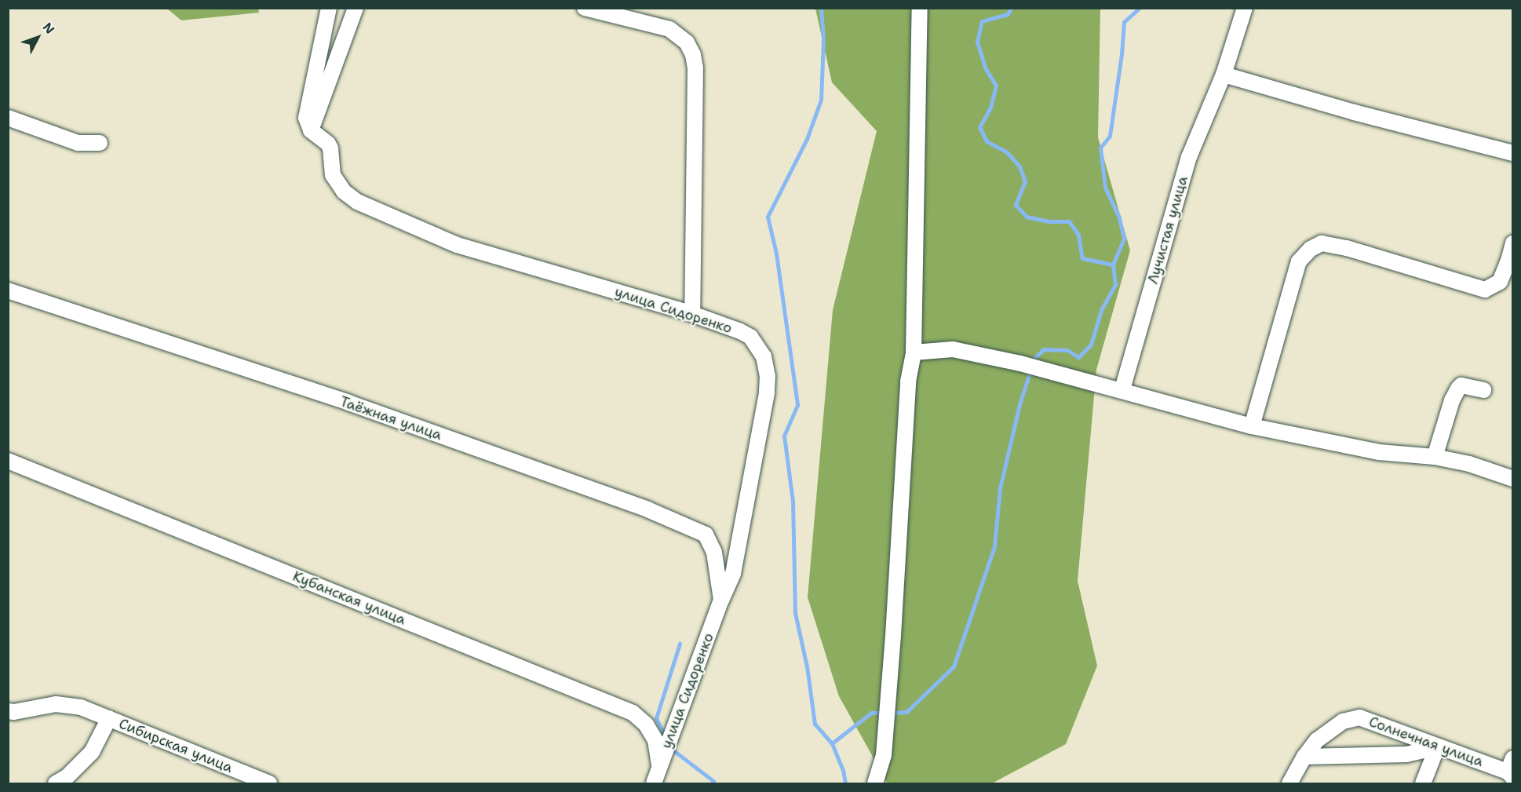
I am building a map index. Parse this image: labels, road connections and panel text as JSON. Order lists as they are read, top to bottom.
{
  "streets": {
    "street": [
      "Лучистая улица",
      "улица Сидоренко",
      "Таёжная улица",
      "Кубанская улица",
      "Солнечная улица",
      "Сибирская улица"
    ]
  },
  "crossings": [
    ["улица Сидоренко", "Таёжная улица"],
    ["улица Сидоренко", "Кубанская улица"]
  ],
  "north": "top right"
}
